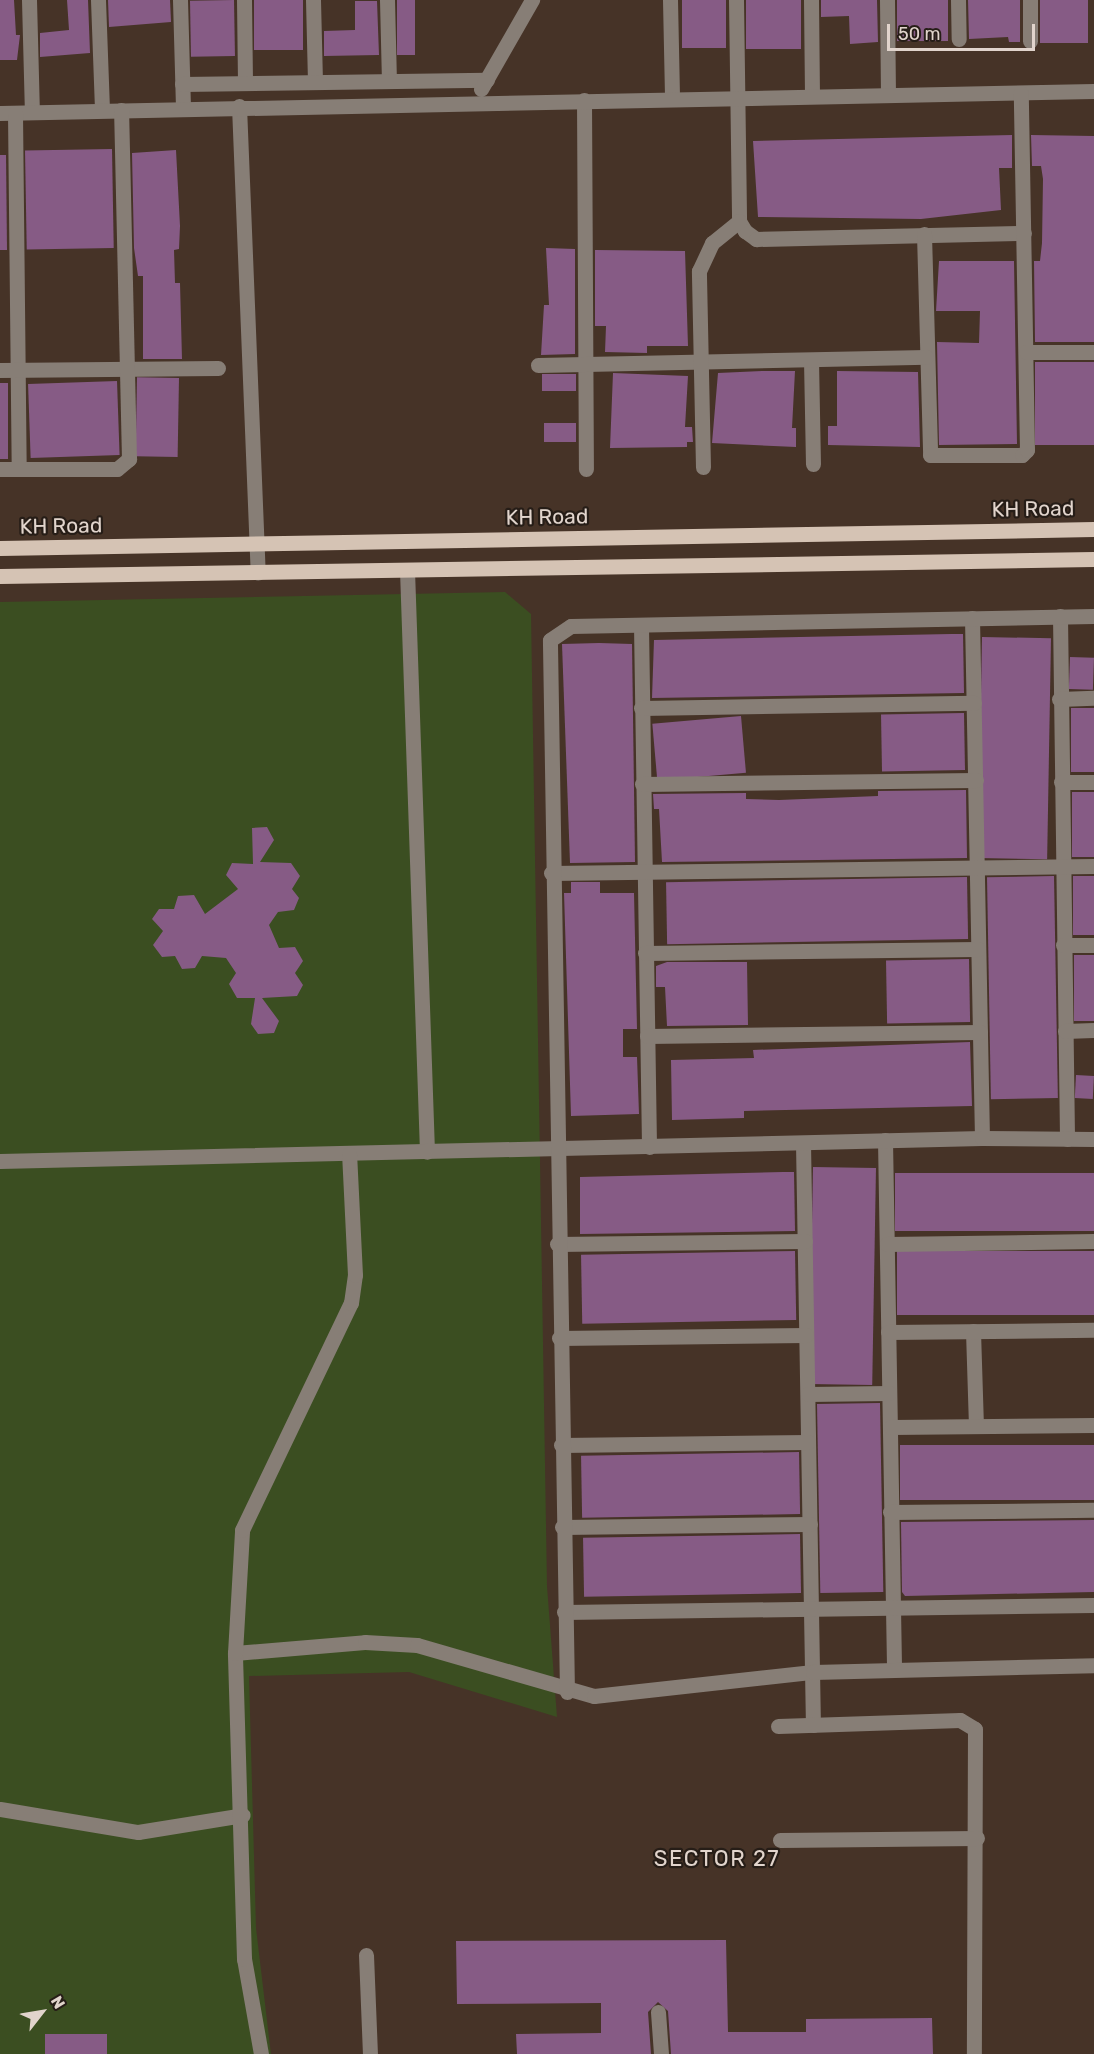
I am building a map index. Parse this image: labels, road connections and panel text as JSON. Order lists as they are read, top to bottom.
{
  "streets": {
    "main road": ["KH Road"]
  },
  "districts": ["SECTOR 27"],
  "scale_bar": "50 m",
  "north": "top right"
}
